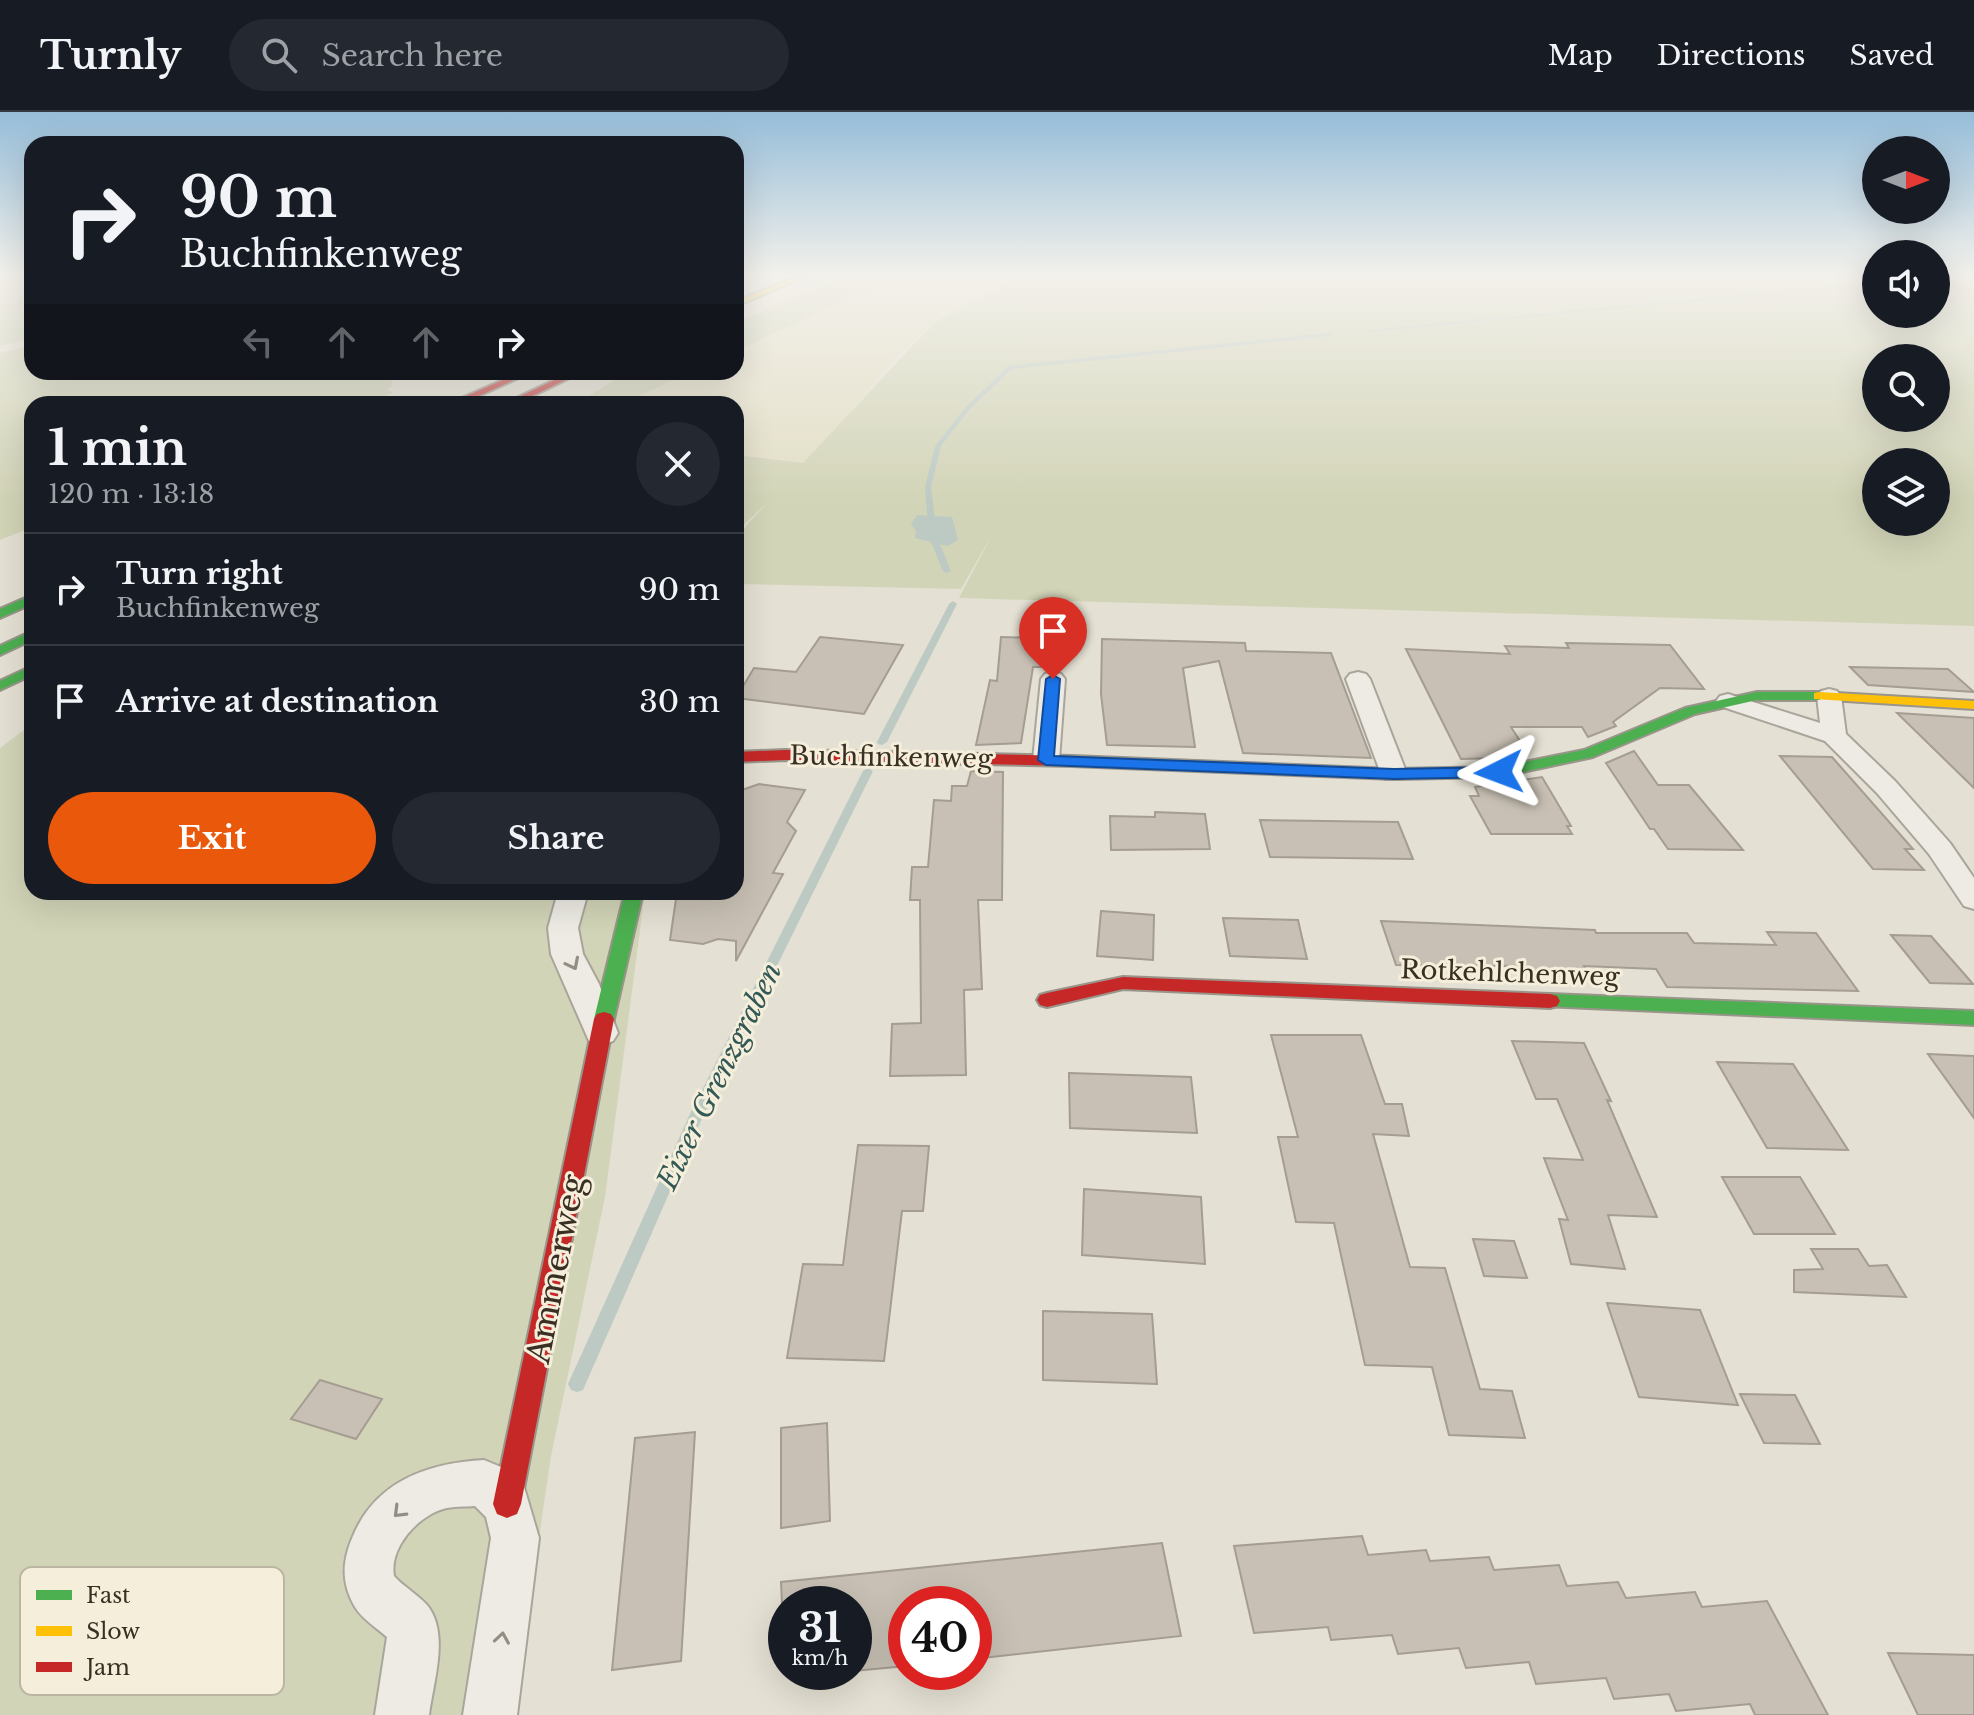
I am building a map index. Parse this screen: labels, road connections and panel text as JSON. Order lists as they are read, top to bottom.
{
  "streets": {
    "main road": ["Buchfinkenweg", "Rotkehlchenweg", "Ammerweg"]
  },
  "water": ["Eixer Grenzgraben"],
  "legend": ["Fast", "Slow", "Jam"],
  "north": "right",
  "page": {
    "header": "Turnly",
    "search": "Search here",
    "nav": ["Map", "Directions", "Saved"],
    "turn": ["90 m", "Buchfinkenweg"],
    "heading": ["1 min", "120 m · 13:18"],
    "list": [
      {
        "name": "Turn right",
        "note": "Buchfinkenweg",
        "value": "90 m"
      },
      {
        "name": "Arrive at destination",
        "value": "30 m"
      }
    ],
    "buttons": ["Exit", "Share"],
    "speed": "31 km/h",
    "limit": "40"
  }
}
